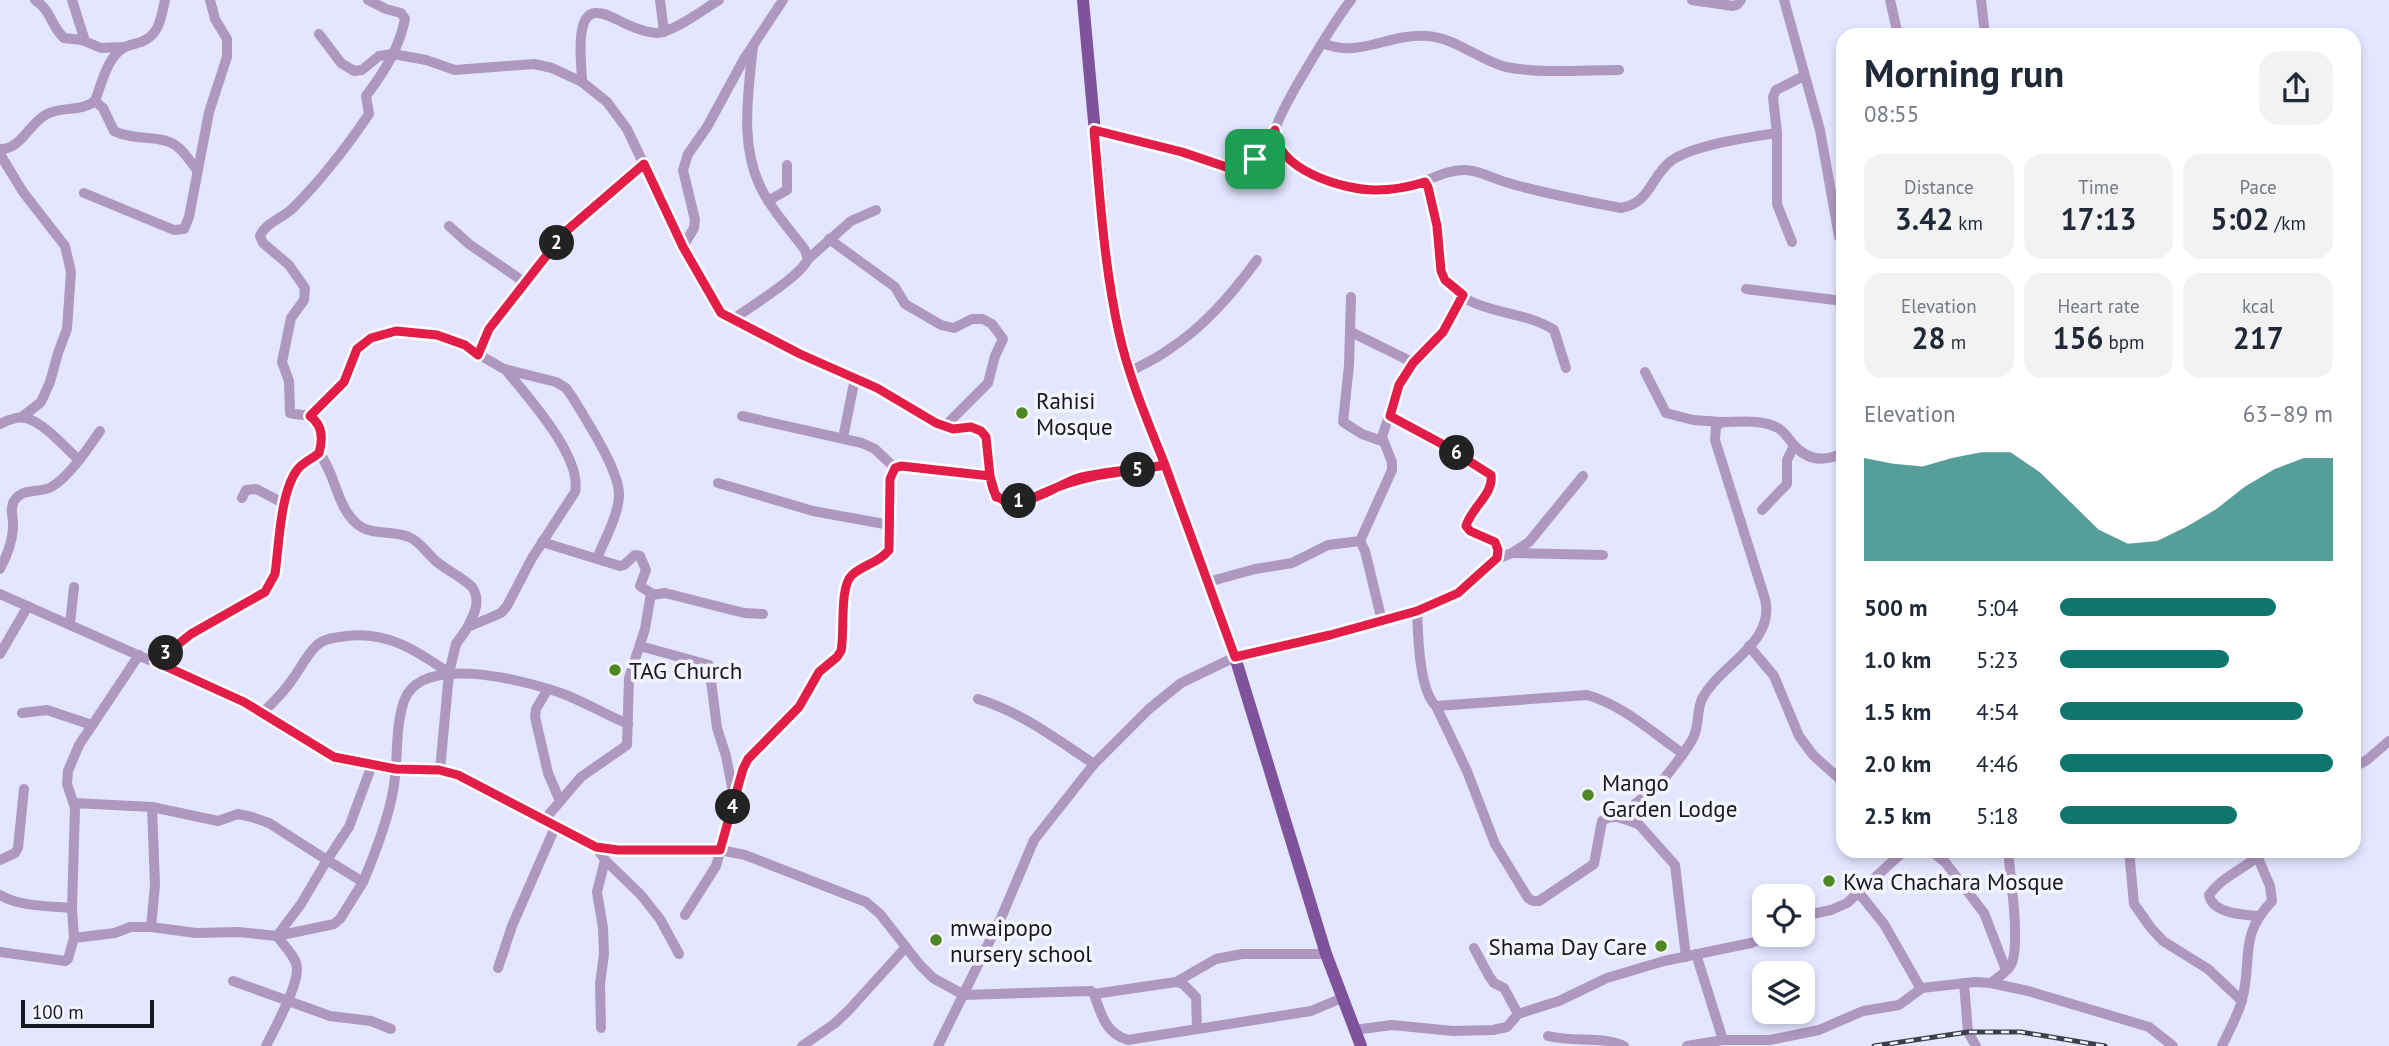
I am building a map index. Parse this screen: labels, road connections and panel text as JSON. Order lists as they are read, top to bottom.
{
  "places": [
    "Rahisi Mosque",
    "TAG Church",
    "Mango Garden Lodge",
    "Kwa Chachara Mosque",
    "mwaipopo nursery school",
    "Shama Day Care"
  ],
  "scale_bar": "100 m",
  "page": {
    "heading": ["Morning run", "08:55"],
    "stats": [
      ["Distance", "3.42 km"],
      ["Time", "17:13"],
      ["Pace", "5:02 /km"],
      ["Elevation", "28 m"],
      ["Heart rate", "156 bpm"],
      ["kcal", "217"]
    ],
    "pins": [
      "2",
      "6",
      "5",
      "1",
      "3",
      "4"
    ],
    "chart": ["Elevation", "63–89 m"],
    "list": [
      {
        "name": "500 m",
        "note": "5:04"
      },
      {
        "name": "1.0 km",
        "note": "5:23"
      },
      {
        "name": "1.5 km",
        "note": "4:54"
      },
      {
        "name": "2.0 km",
        "note": "4:46"
      },
      {
        "name": "2.5 km",
        "note": "5:18"
      }
    ],
    "scale": "100 m"
  }
}
